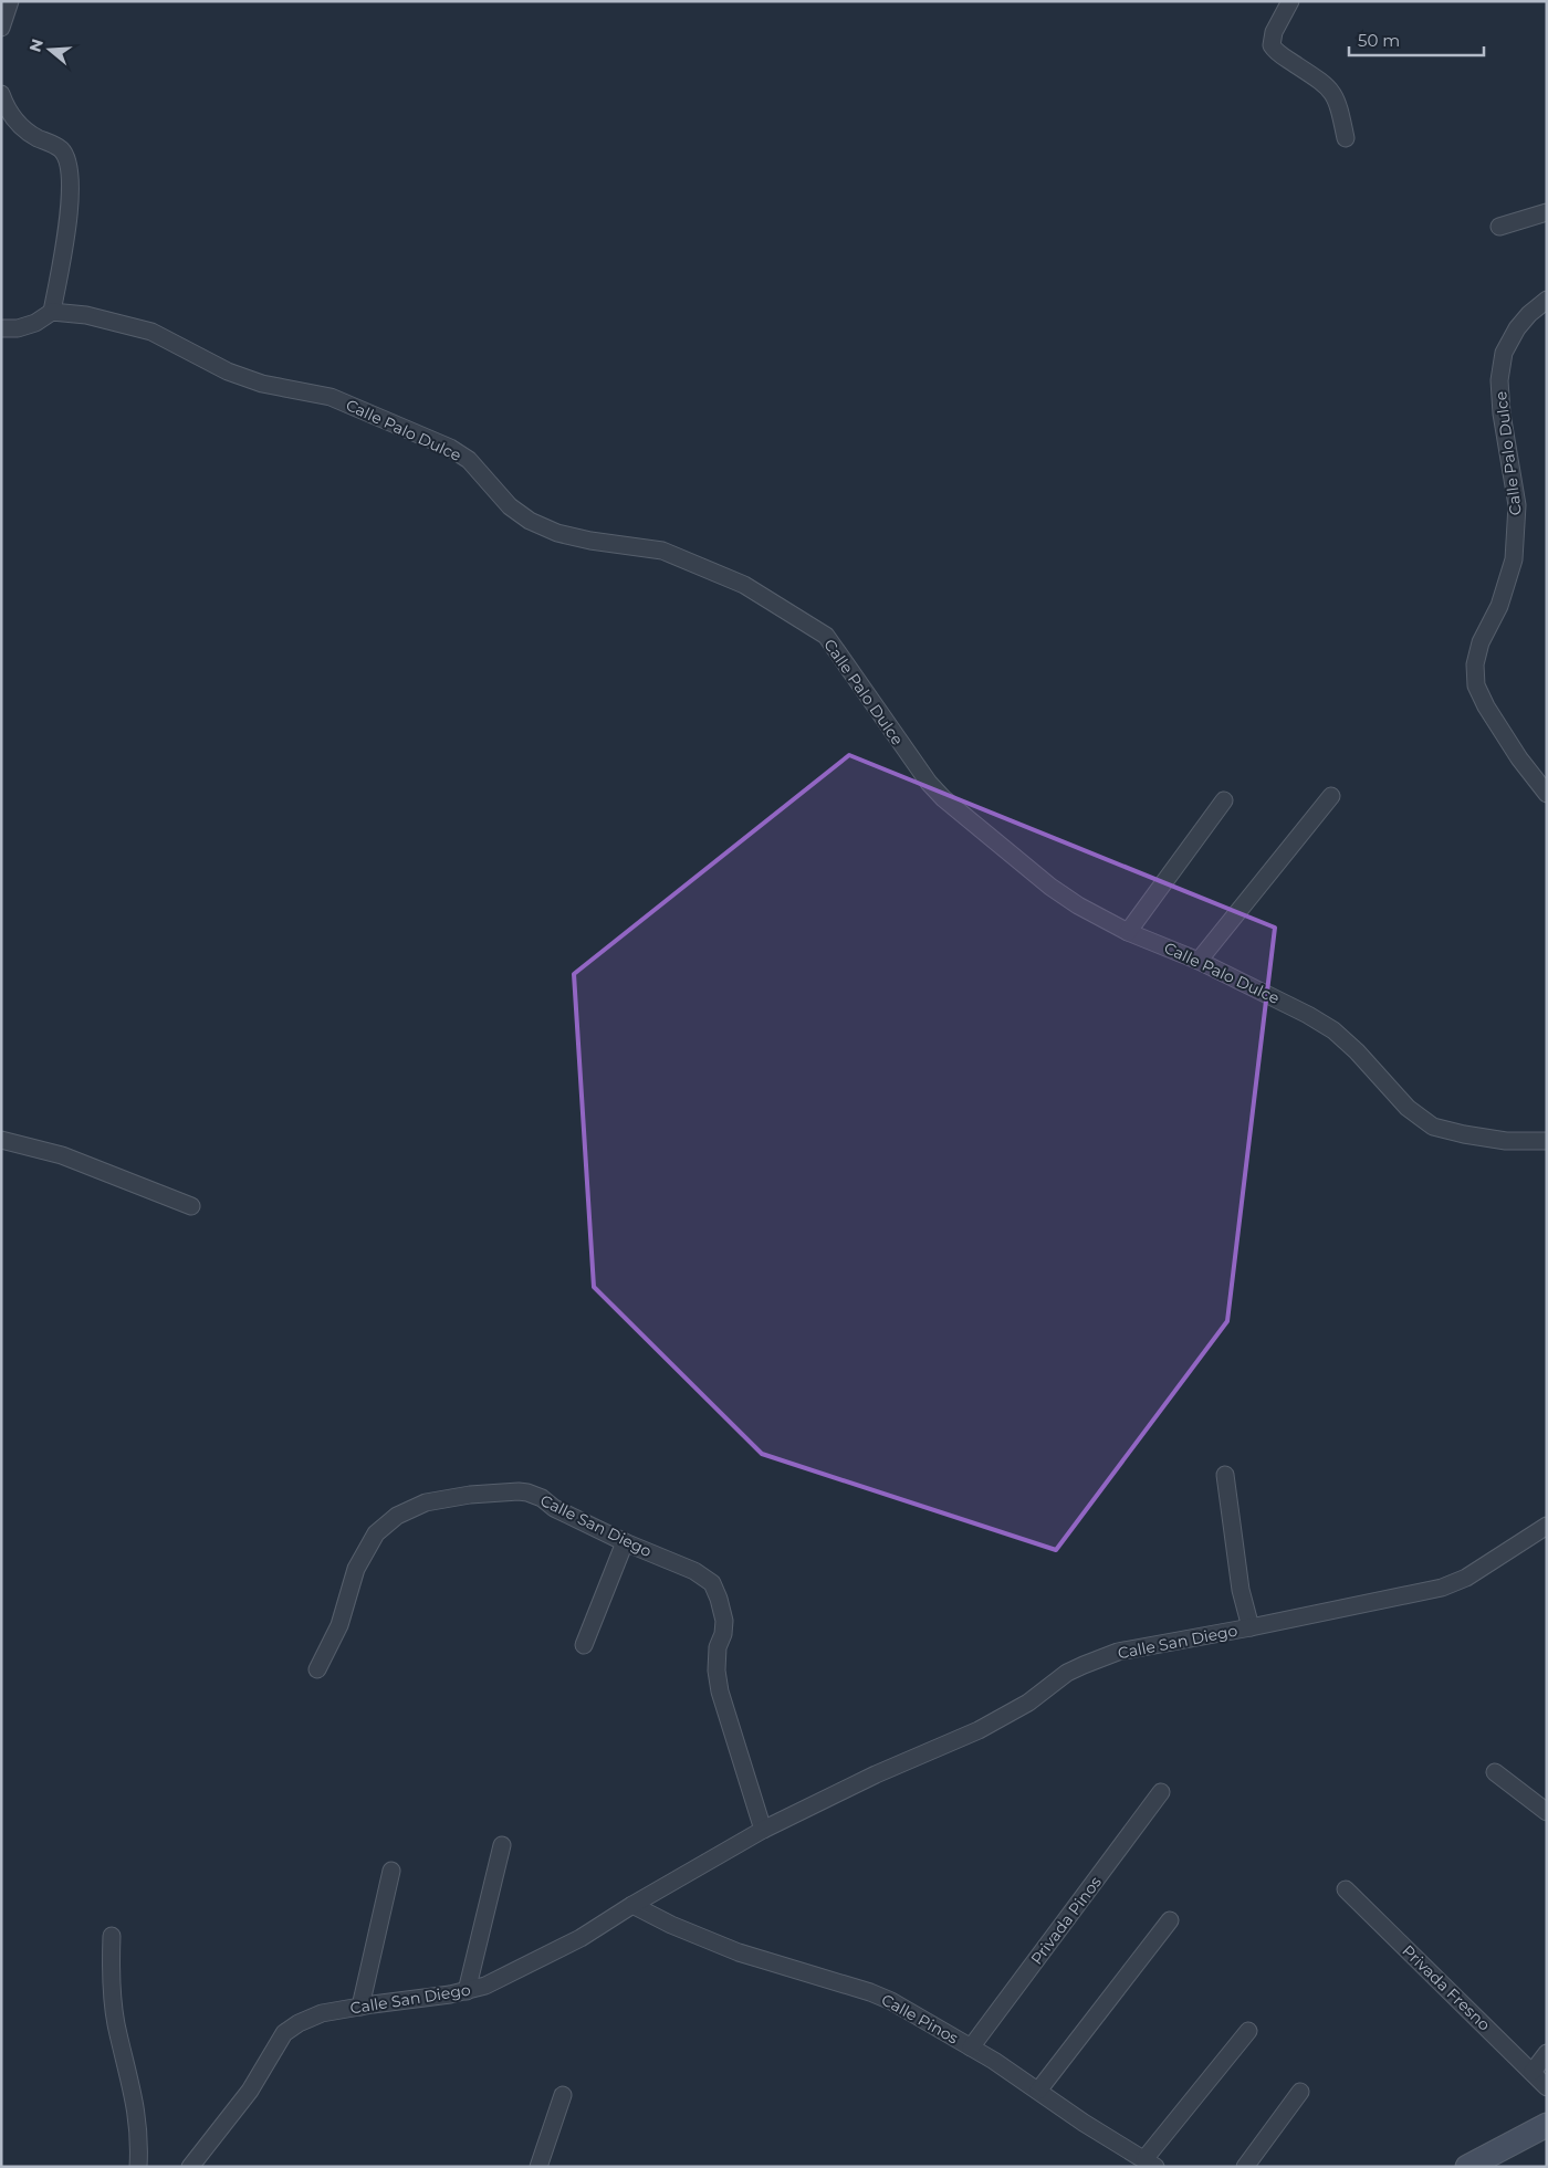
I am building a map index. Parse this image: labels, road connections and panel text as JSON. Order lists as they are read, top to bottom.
{
  "streets": {
    "street": [
      "Calle Palo Dulce",
      "Calle San Diego",
      "Privada Pinos",
      "Privada Fresno",
      "Calle Pinos"
    ]
  },
  "crossings": [
    ["Calle San Diego", "Calle Pinos"],
    ["Privada Pinos", "Calle Pinos"]
  ],
  "scale_bar": "50 m",
  "north": "left"
}
